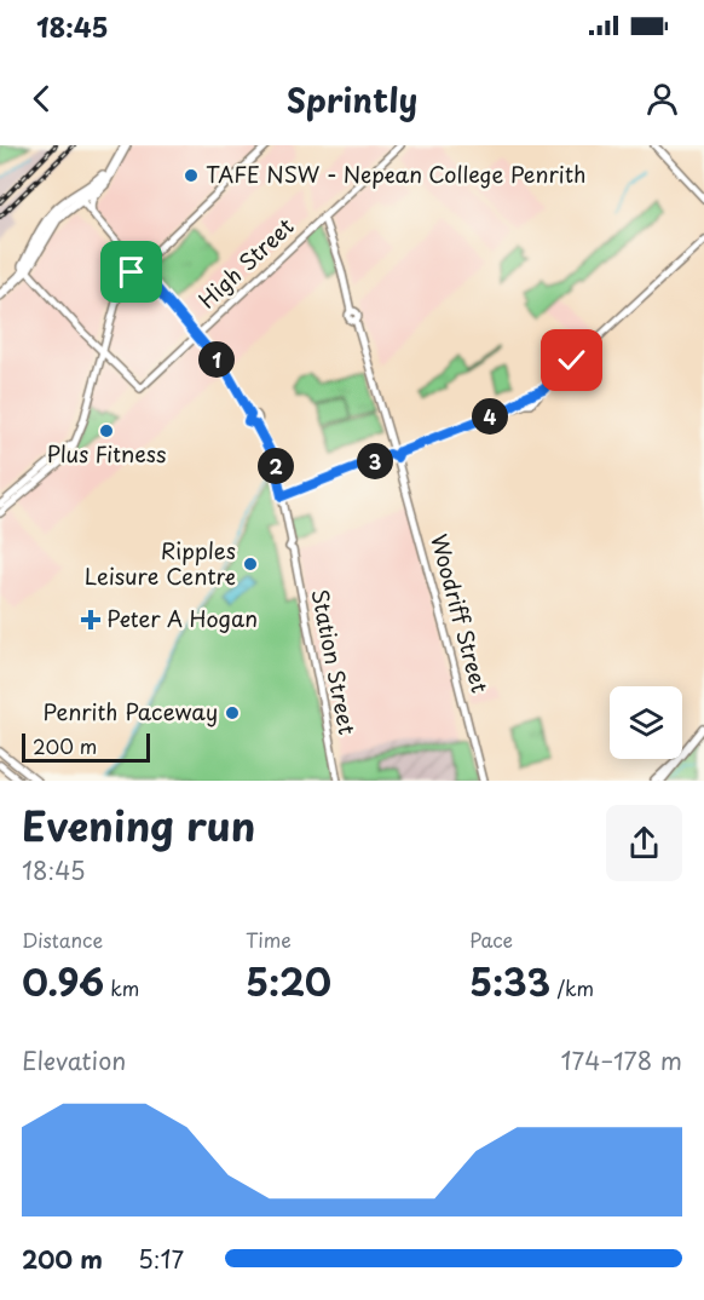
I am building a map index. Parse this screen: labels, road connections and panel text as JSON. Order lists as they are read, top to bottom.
{
  "streets": {
    "street": ["High Street", "Woodriff Street", "Station Street"]
  },
  "crossings": [
    ["High Street", "Woodriff Street"],
    ["High Street", "Station Street"]
  ],
  "places": {
    "other": [
      "TAFE NSW - Nepean College Penrith",
      "Plus Fitness",
      "Ripples Leisure Centre",
      "Penrith Paceway"
    ],
    "health": ["Peter A Hogan"]
  },
  "scale_bar": "200 m",
  "page": {
    "status": "18:45",
    "header": "Sprintly",
    "pins": [
      "1",
      "4",
      "3",
      "2"
    ],
    "scale": "200 m",
    "heading": ["Evening run", "18:45"],
    "stats": [
      ["Distance", "0.96 km"],
      ["Time", "5:20"],
      ["Pace", "5:33 /km"]
    ],
    "chart": ["Elevation", "174–178 m"],
    "list": [
      {
        "name": "200 m",
        "note": "5:17"
      }
    ]
  }
}
